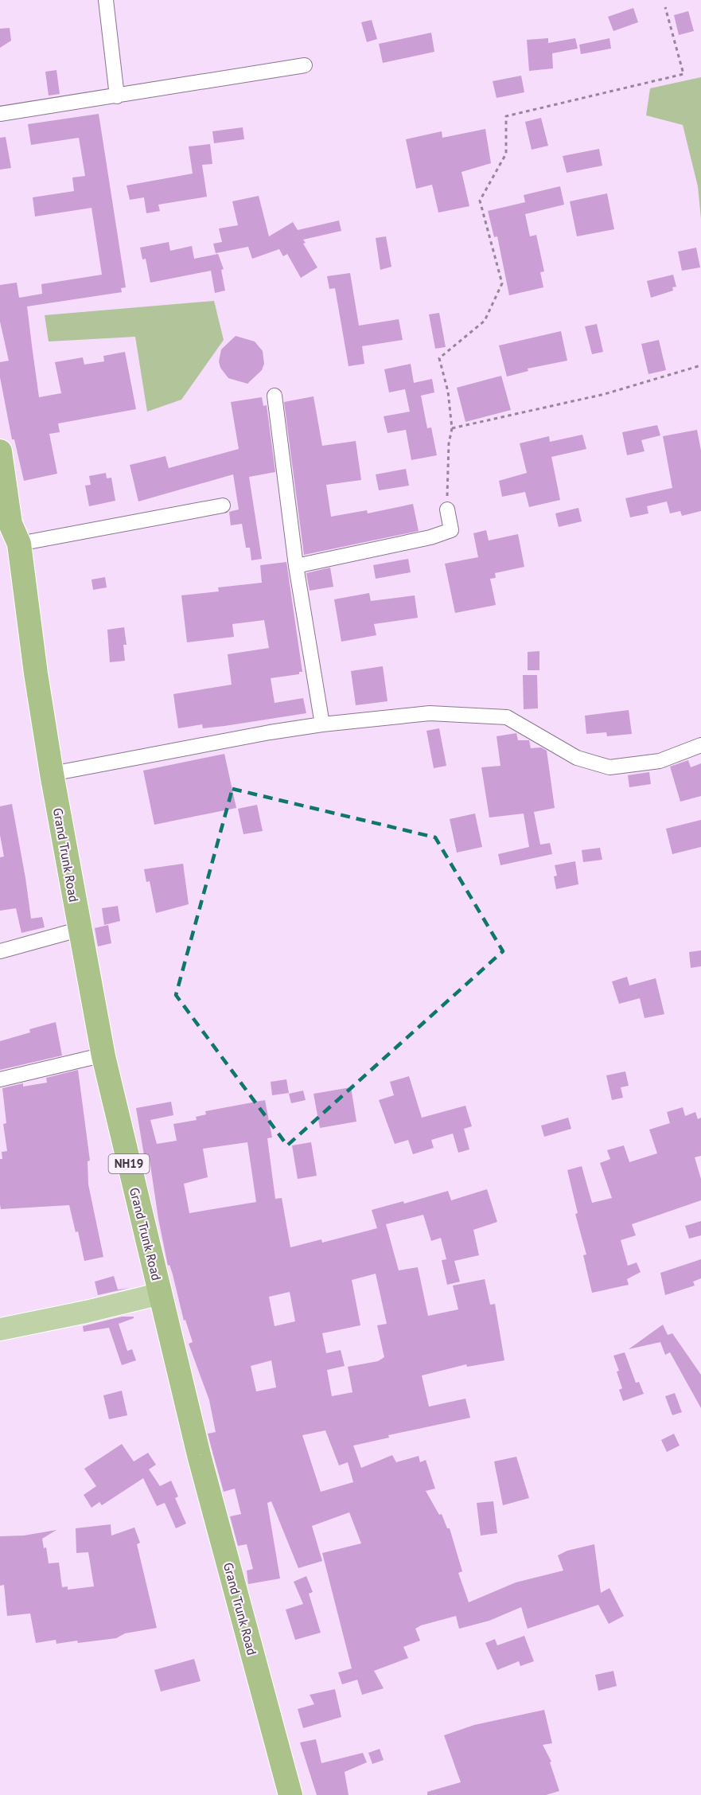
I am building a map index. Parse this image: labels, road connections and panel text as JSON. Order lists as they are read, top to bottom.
{
  "streets": {
    "highway": ["Grand Trunk Road", "NH19"]
  }
}
